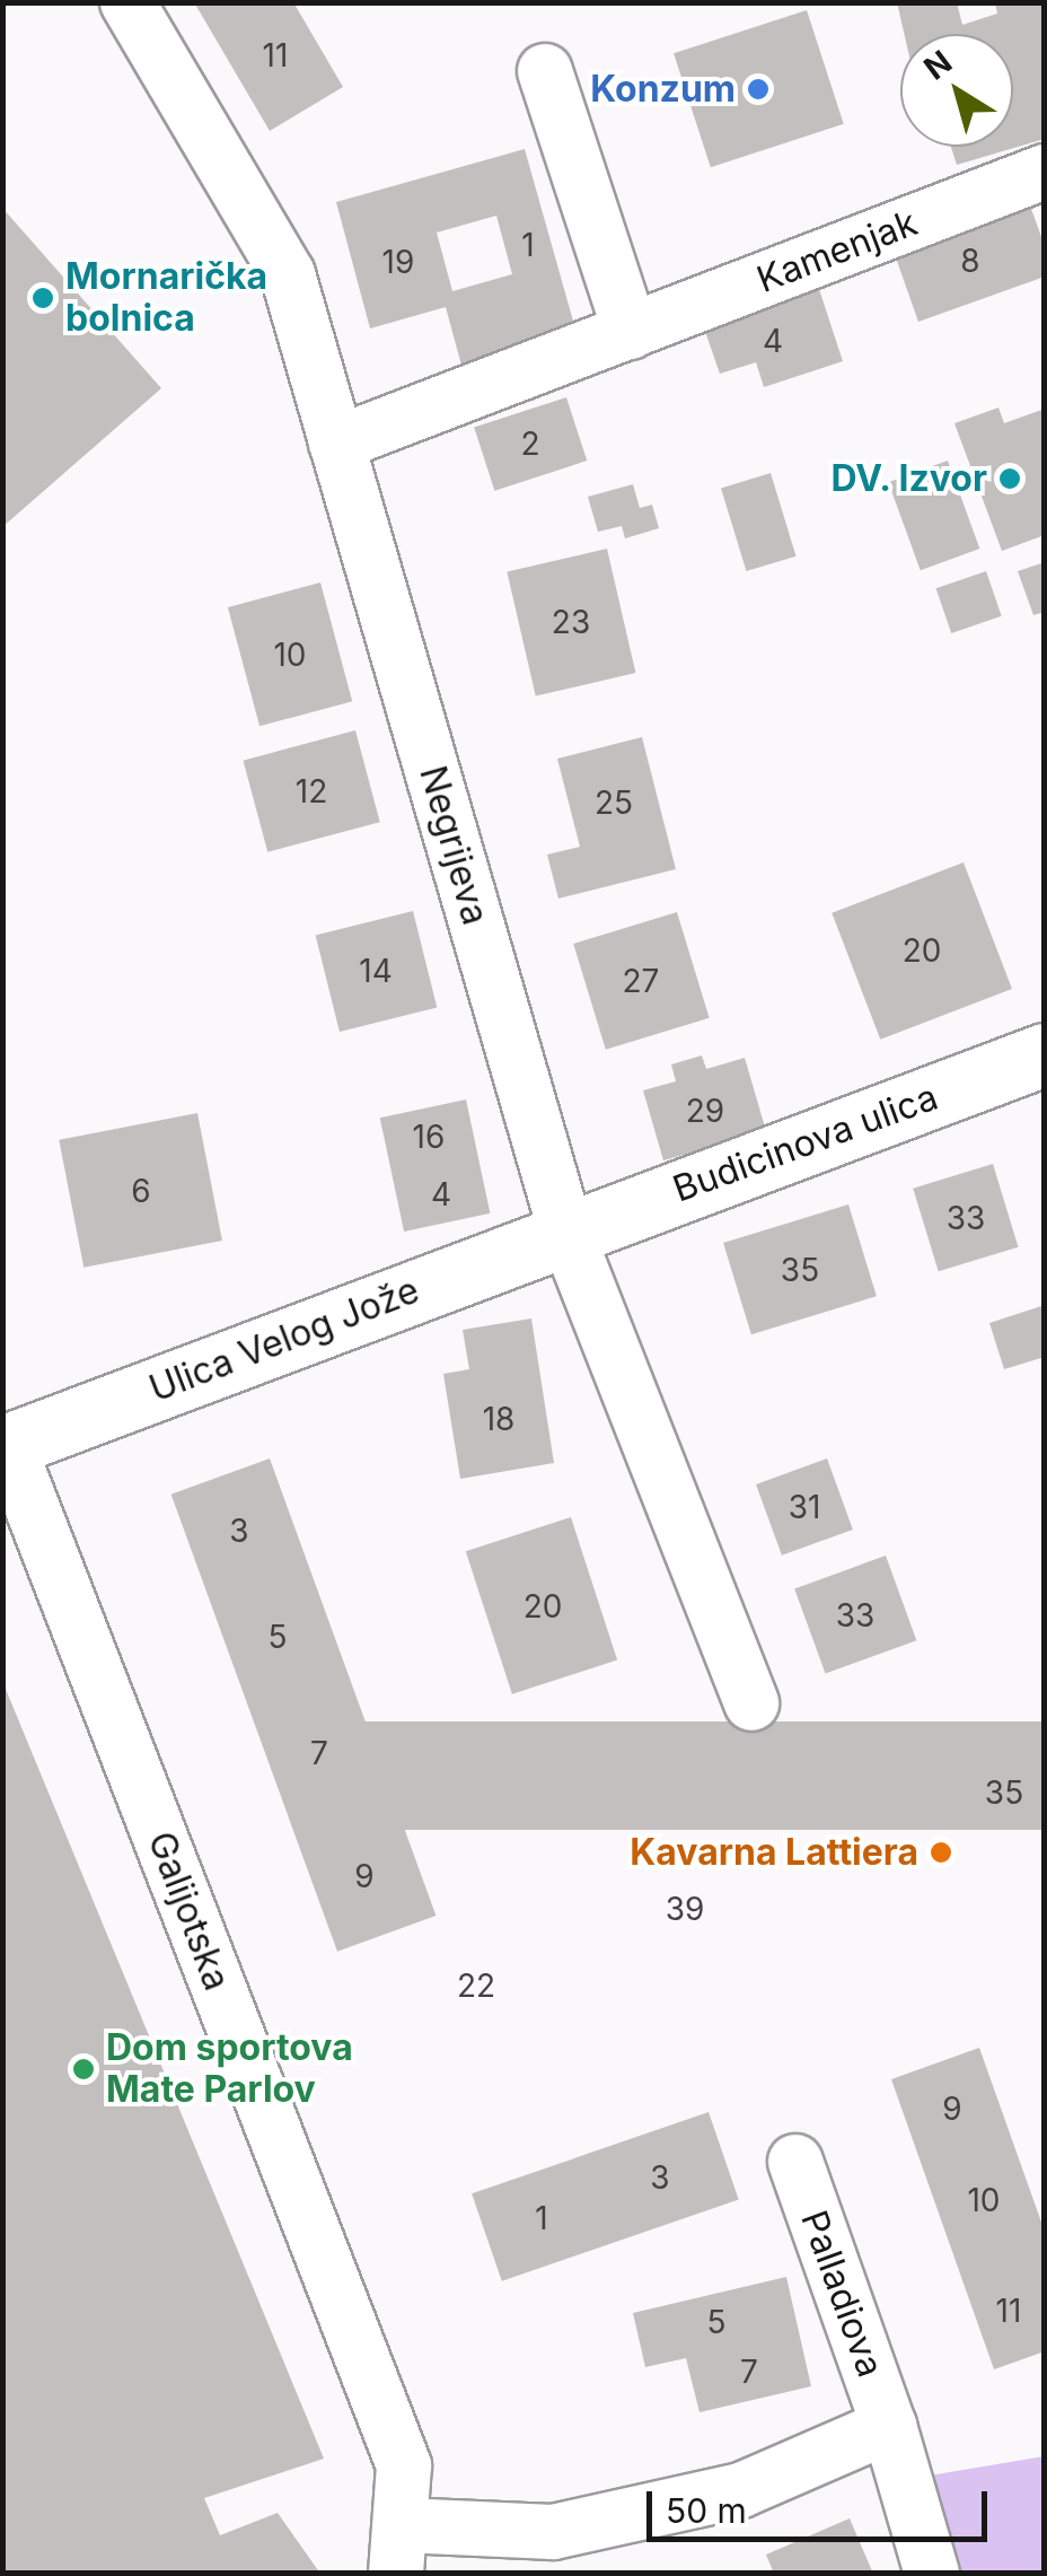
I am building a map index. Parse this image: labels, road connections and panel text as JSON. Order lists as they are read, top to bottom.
{
  "streets": {
    "street": [
      "Kamenjak",
      "Negrijeva",
      "Budicinova ulica",
      "Ulica Velog Jože",
      "Galijotska",
      "Palladiova"
    ]
  },
  "crossings": [
    ["Kamenjak", "Negrijeva"],
    ["Negrijeva", "Budicinova ulica"],
    ["Negrijeva", "Ulica Velog Jože"],
    ["Budicinova ulica", "Ulica Velog Jože"],
    ["Ulica Velog Jože", "Galijotska"],
    ["Galijotska", "Palladiova"]
  ],
  "places": [
    "Konzum",
    "Mornarička bolnica",
    "DV. Izvor",
    "Kavarna Lattiera",
    "Dom sportova Mate Parlov"
  ],
  "house_numbers": [
    "11",
    "1",
    "8",
    "19",
    "4",
    "2",
    "23",
    "10",
    "12",
    "25",
    "20",
    "14",
    "27",
    "29",
    "16",
    "6",
    "4",
    "33",
    "35",
    "18",
    "31",
    "3",
    "20",
    "33",
    "5",
    "7",
    "35",
    "9",
    "39",
    "22",
    "9",
    "3",
    "10",
    "1",
    "11",
    "5",
    "7"
  ],
  "scale_bar": "50 m",
  "north": "top left"
}
